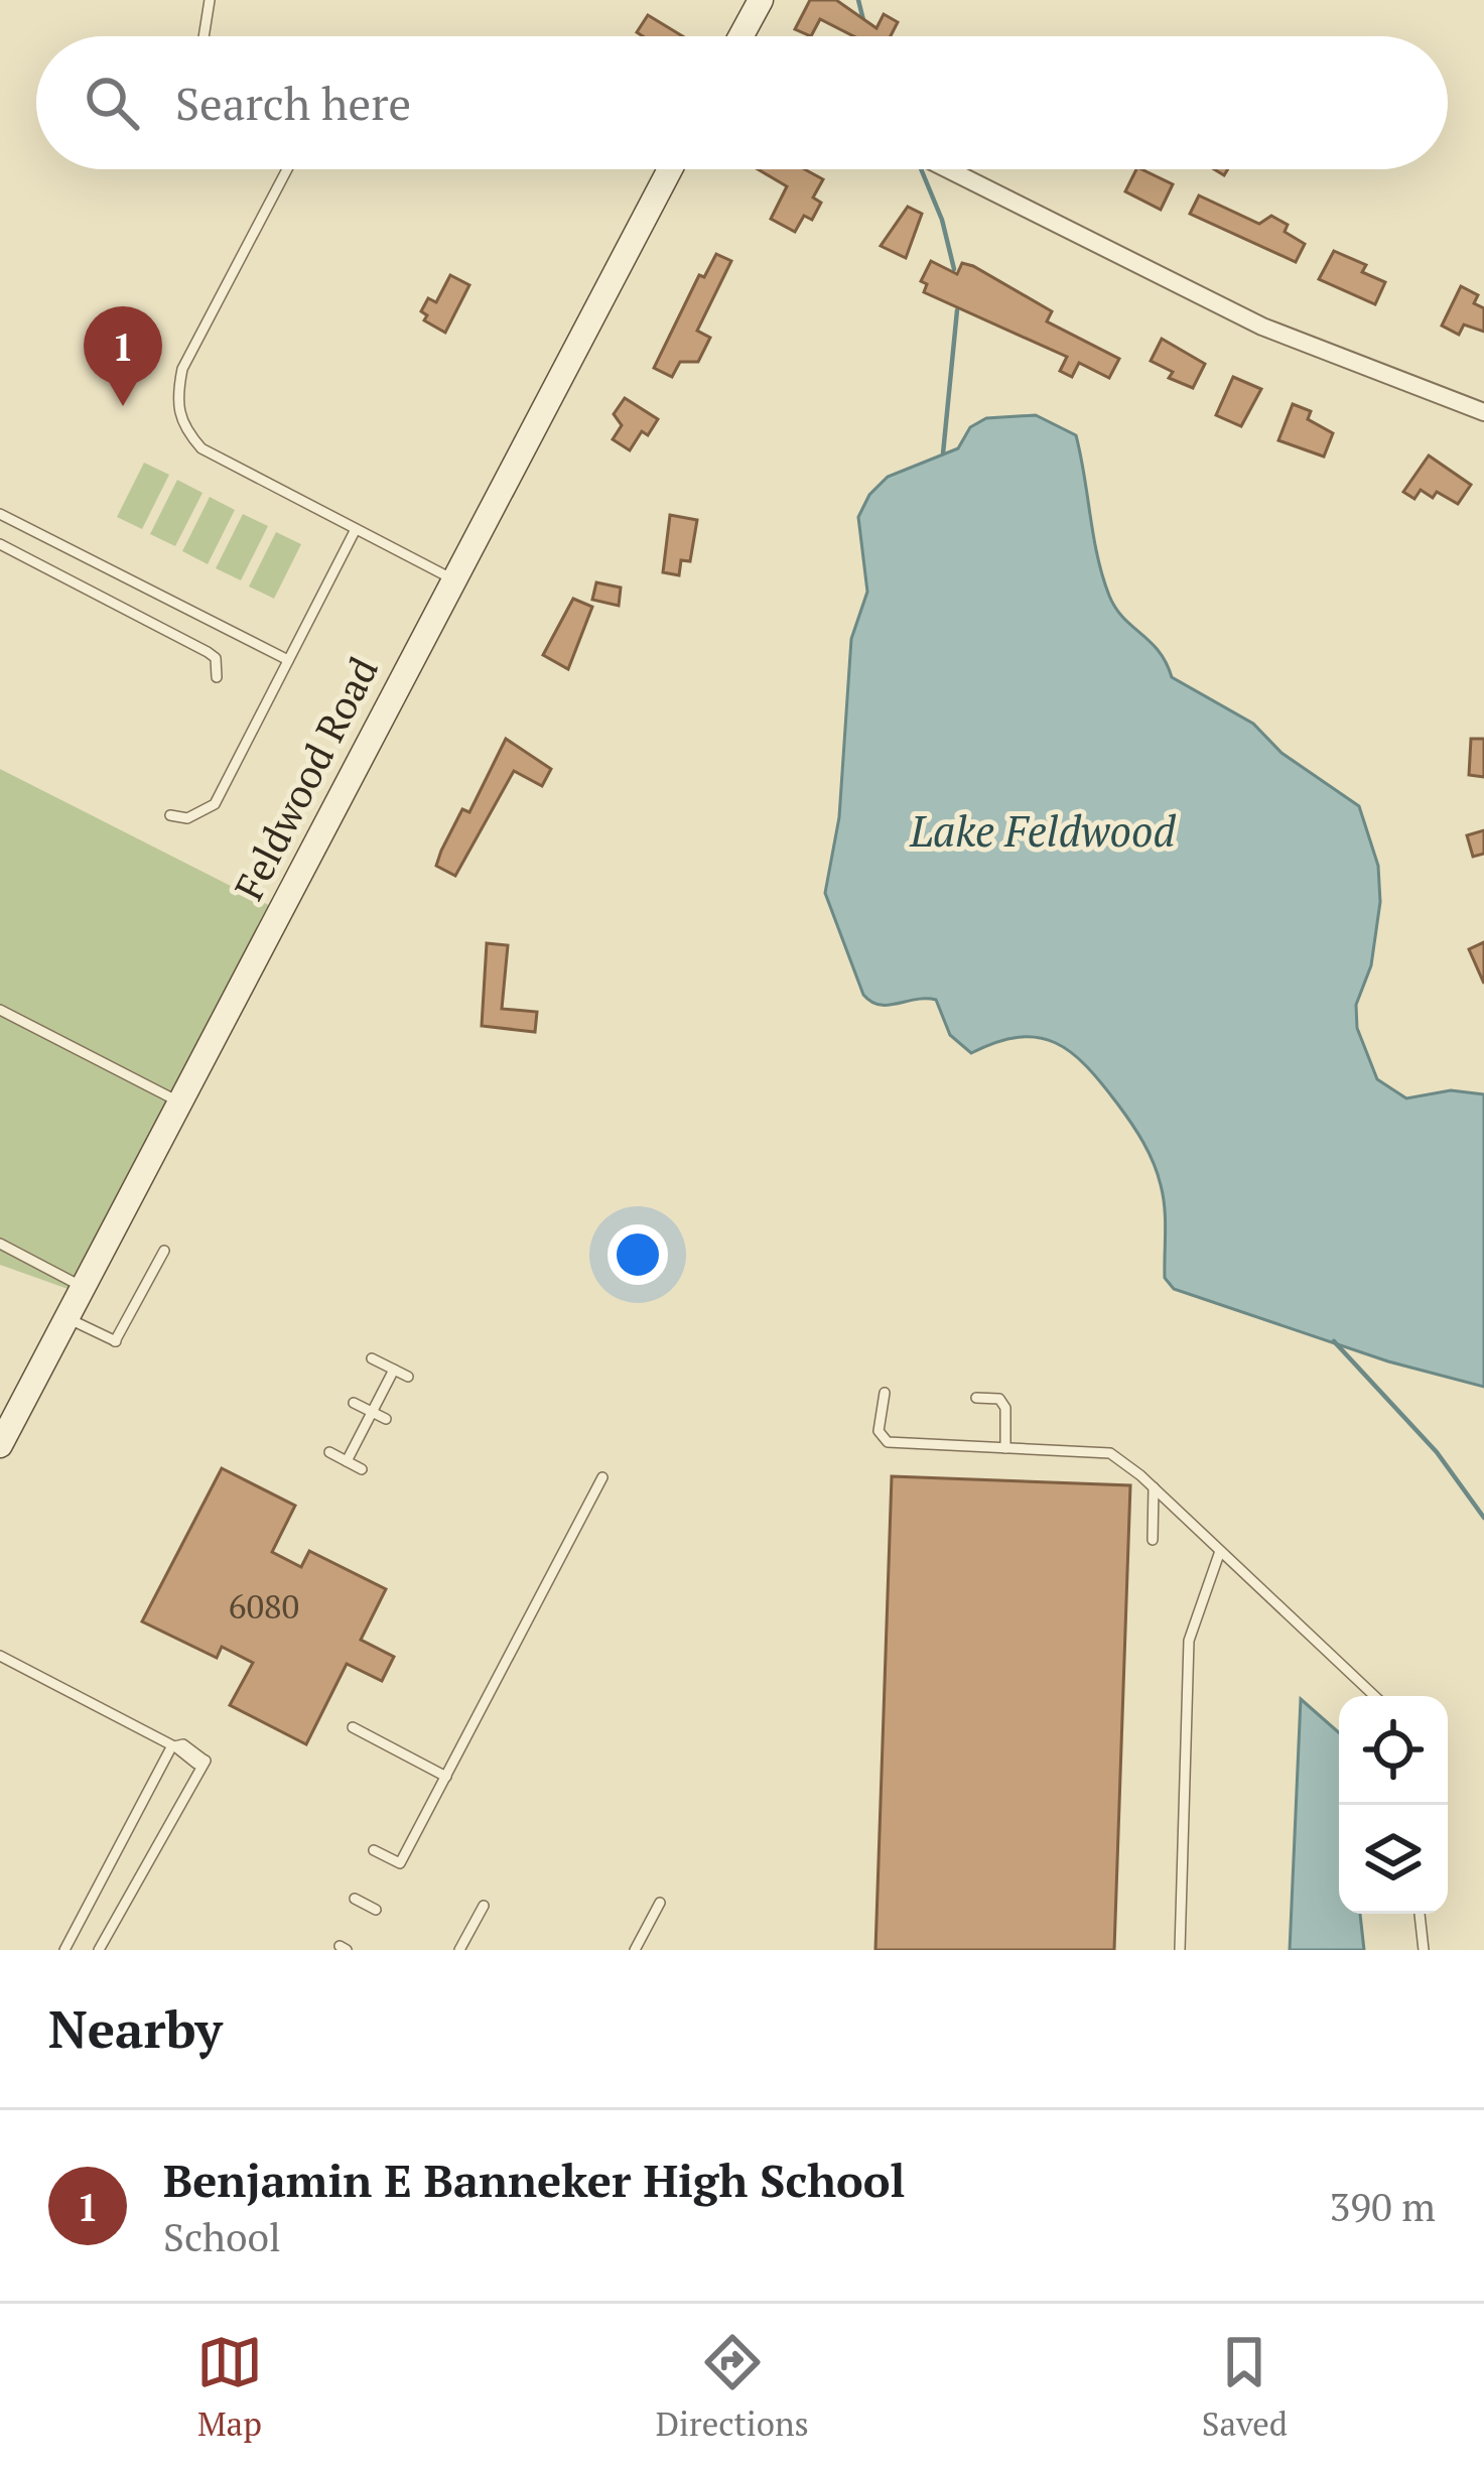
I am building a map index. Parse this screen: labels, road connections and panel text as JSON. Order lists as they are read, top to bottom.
{
  "streets": {
    "street": ["Feldwood Road"]
  },
  "water": ["Lake Feldwood"],
  "house_numbers": ["6080"],
  "page": {
    "search": "Search here",
    "pins": "1",
    "heading": "Nearby",
    "list": [
      {
        "mark": "1",
        "name": "Benjamin E Banneker High School",
        "note": "School",
        "value": "390 m"
      }
    ],
    "nav": ["Map", "Directions", "Saved"]
  }
}
